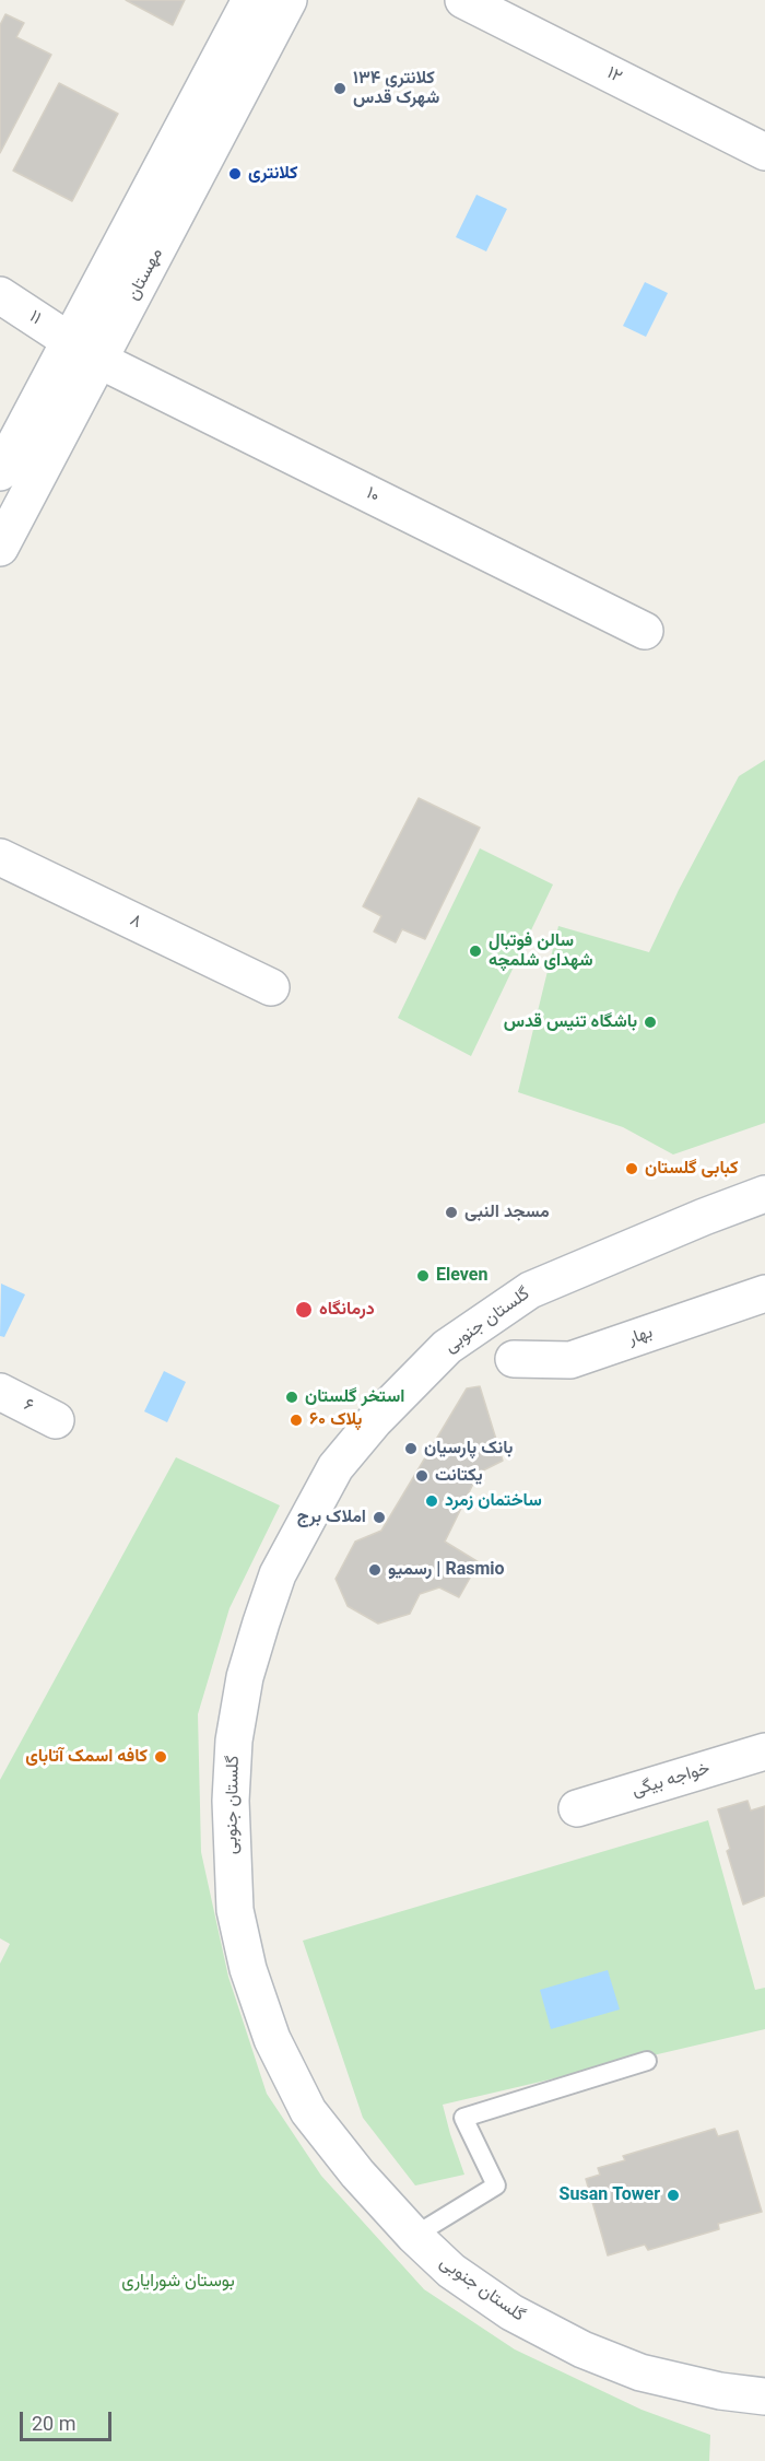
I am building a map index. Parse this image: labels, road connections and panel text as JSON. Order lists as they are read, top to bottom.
{
  "streets": {
    "street": [
      "۱۲",
      "مهستان",
      "۱۱",
      "۱۰",
      "۸",
      "گلستان جنوبی",
      "بهار",
      "۶",
      "خواجه بیگی"
    ]
  },
  "crossings": [
    ["مهستان", "۱۱"],
    ["مهستان", "۱۰"],
    ["۱۱", "۱۰"]
  ],
  "parks": ["بوستان شورایاری"],
  "places": [
    "کلانتری ۱۳۴ شهرک قدس",
    "کلانتری",
    "سالن فوتبال شهدای شلمچه",
    "باشگاه تنیس قدس",
    "کبابی گلستان",
    "مسجد النبی",
    "Eleven",
    "درمانگاه",
    "استخر گلستان",
    "پلاک ۶۰",
    "بانک پارسیان",
    "یکتانت",
    "ساختمان زمرد",
    "املاک برج",
    "رسمیو | Rasmio",
    "کافه اسمک آتابای",
    "Susan Tower"
  ],
  "scale_bar": "20 m"
}
